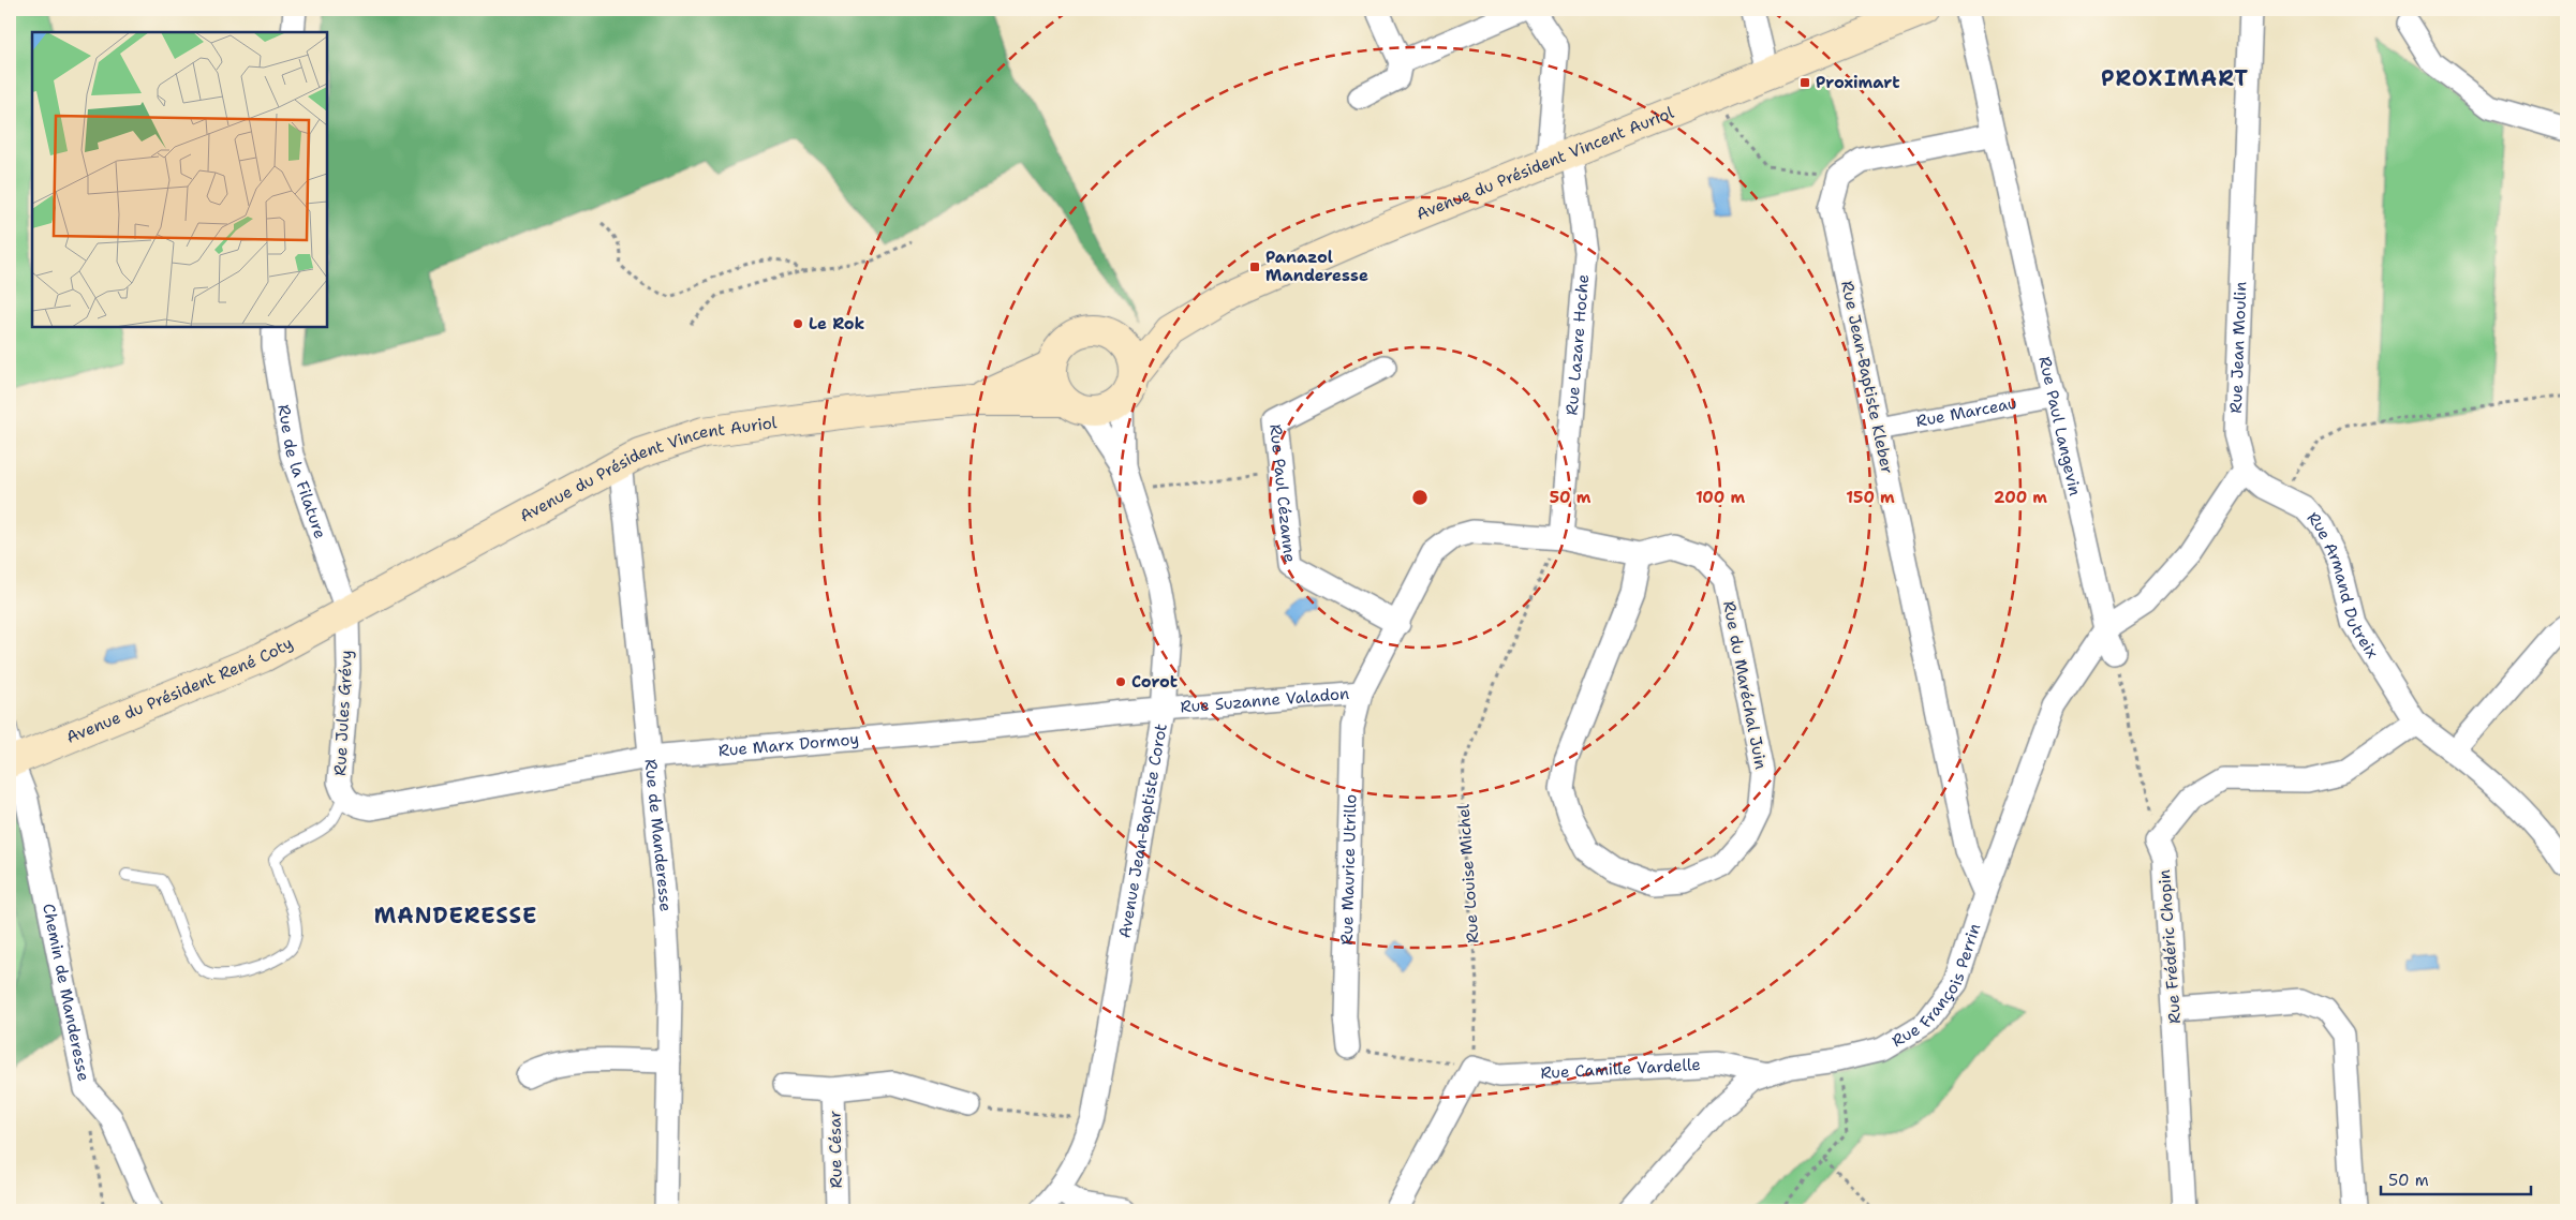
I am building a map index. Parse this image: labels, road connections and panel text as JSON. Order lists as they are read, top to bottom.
{
  "streets": {
    "street": [
      "Avenue du Président Vincent Auriol",
      "Rue Lazare Hoche",
      "Rue Jean Moulin",
      "Rue Jean-Baptiste Kleber",
      "Rue Marceau",
      "Rue Paul Langevin",
      "Rue de la Filature",
      "Rue Paul Cézanne",
      "Rue Armand Dutreix",
      "Rue du Maréchal Juin",
      "Avenue du Président René Coty",
      "Rue Suzanne Valadon",
      "Rue Jules Grévy",
      "Rue Marx Dormoy",
      "Avenue Jean-Baptiste Corot",
      "Rue de Manderesse",
      "Rue Maurice Utrillo",
      "Rue Frédéric Chopin",
      "Rue François Perrin",
      "Chemin de Manderesse",
      "Rue Camille Vardelle",
      "Rue César"
    ],
    "path": ["Rue Louise Michel"]
  },
  "crossings": [
    ["Avenue du Président Vincent Auriol", "Rue Lazare Hoche"],
    ["Avenue du Président Vincent Auriol", "Rue de la Filature"],
    ["Avenue du Président Vincent Auriol", "Avenue du Président René Coty"],
    ["Avenue du Président Vincent Auriol", "Rue Jules Grévy"],
    ["Avenue du Président Vincent Auriol", "Avenue Jean-Baptiste Corot"],
    ["Avenue du Président Vincent Auriol", "Rue de Manderesse"],
    ["Rue Lazare Hoche", "Rue du Maréchal Juin"],
    ["Rue Lazare Hoche", "Rue Suzanne Valadon"],
    ["Rue Lazare Hoche", "Rue Louise Michel"],
    ["Rue Jean Moulin", "Rue Armand Dutreix"],
    ["Rue Jean-Baptiste Kleber", "Rue Marceau"],
    ["Rue Jean-Baptiste Kleber", "Rue François Perrin"],
    ["Rue Marceau", "Rue Paul Langevin"],
    ["Rue Paul Langevin", "Rue François Perrin"],
    ["Rue de la Filature", "Avenue du Président René Coty"],
    ["Rue de la Filature", "Rue Jules Grévy"],
    ["Rue Paul Cézanne", "Rue Suzanne Valadon"],
    ["Rue du Maréchal Juin", "Rue Suzanne Valadon"],
    ["Rue du Maréchal Juin", "Rue Louise Michel"],
    ["Avenue du Président René Coty", "Rue Jules Grévy"],
    ["Avenue du Président René Coty", "Chemin de Manderesse"],
    ["Rue Suzanne Valadon", "Rue Marx Dormoy"],
    ["Rue Suzanne Valadon", "Avenue Jean-Baptiste Corot"],
    ["Rue Suzanne Valadon", "Rue Maurice Utrillo"],
    ["Rue Suzanne Valadon", "Rue Louise Michel"],
    ["Rue Jules Grévy", "Rue Marx Dormoy"],
    ["Rue Marx Dormoy", "Avenue Jean-Baptiste Corot"],
    ["Rue Marx Dormoy", "Rue de Manderesse"],
    ["Rue Louise Michel", "Rue Camille Vardelle"],
    ["Rue François Perrin", "Rue Camille Vardelle"]
  ],
  "districts": ["PROXIMART", "MANDERESSE"],
  "places": {
    "transit": ["Proximart", "Panazol Manderesse"],
    "other": ["Le Rok", "Corot"]
  },
  "scale_bar": "50 m",
  "rings": [
    "50 m",
    "100 m",
    "150 m",
    "200 m"
  ]
}
